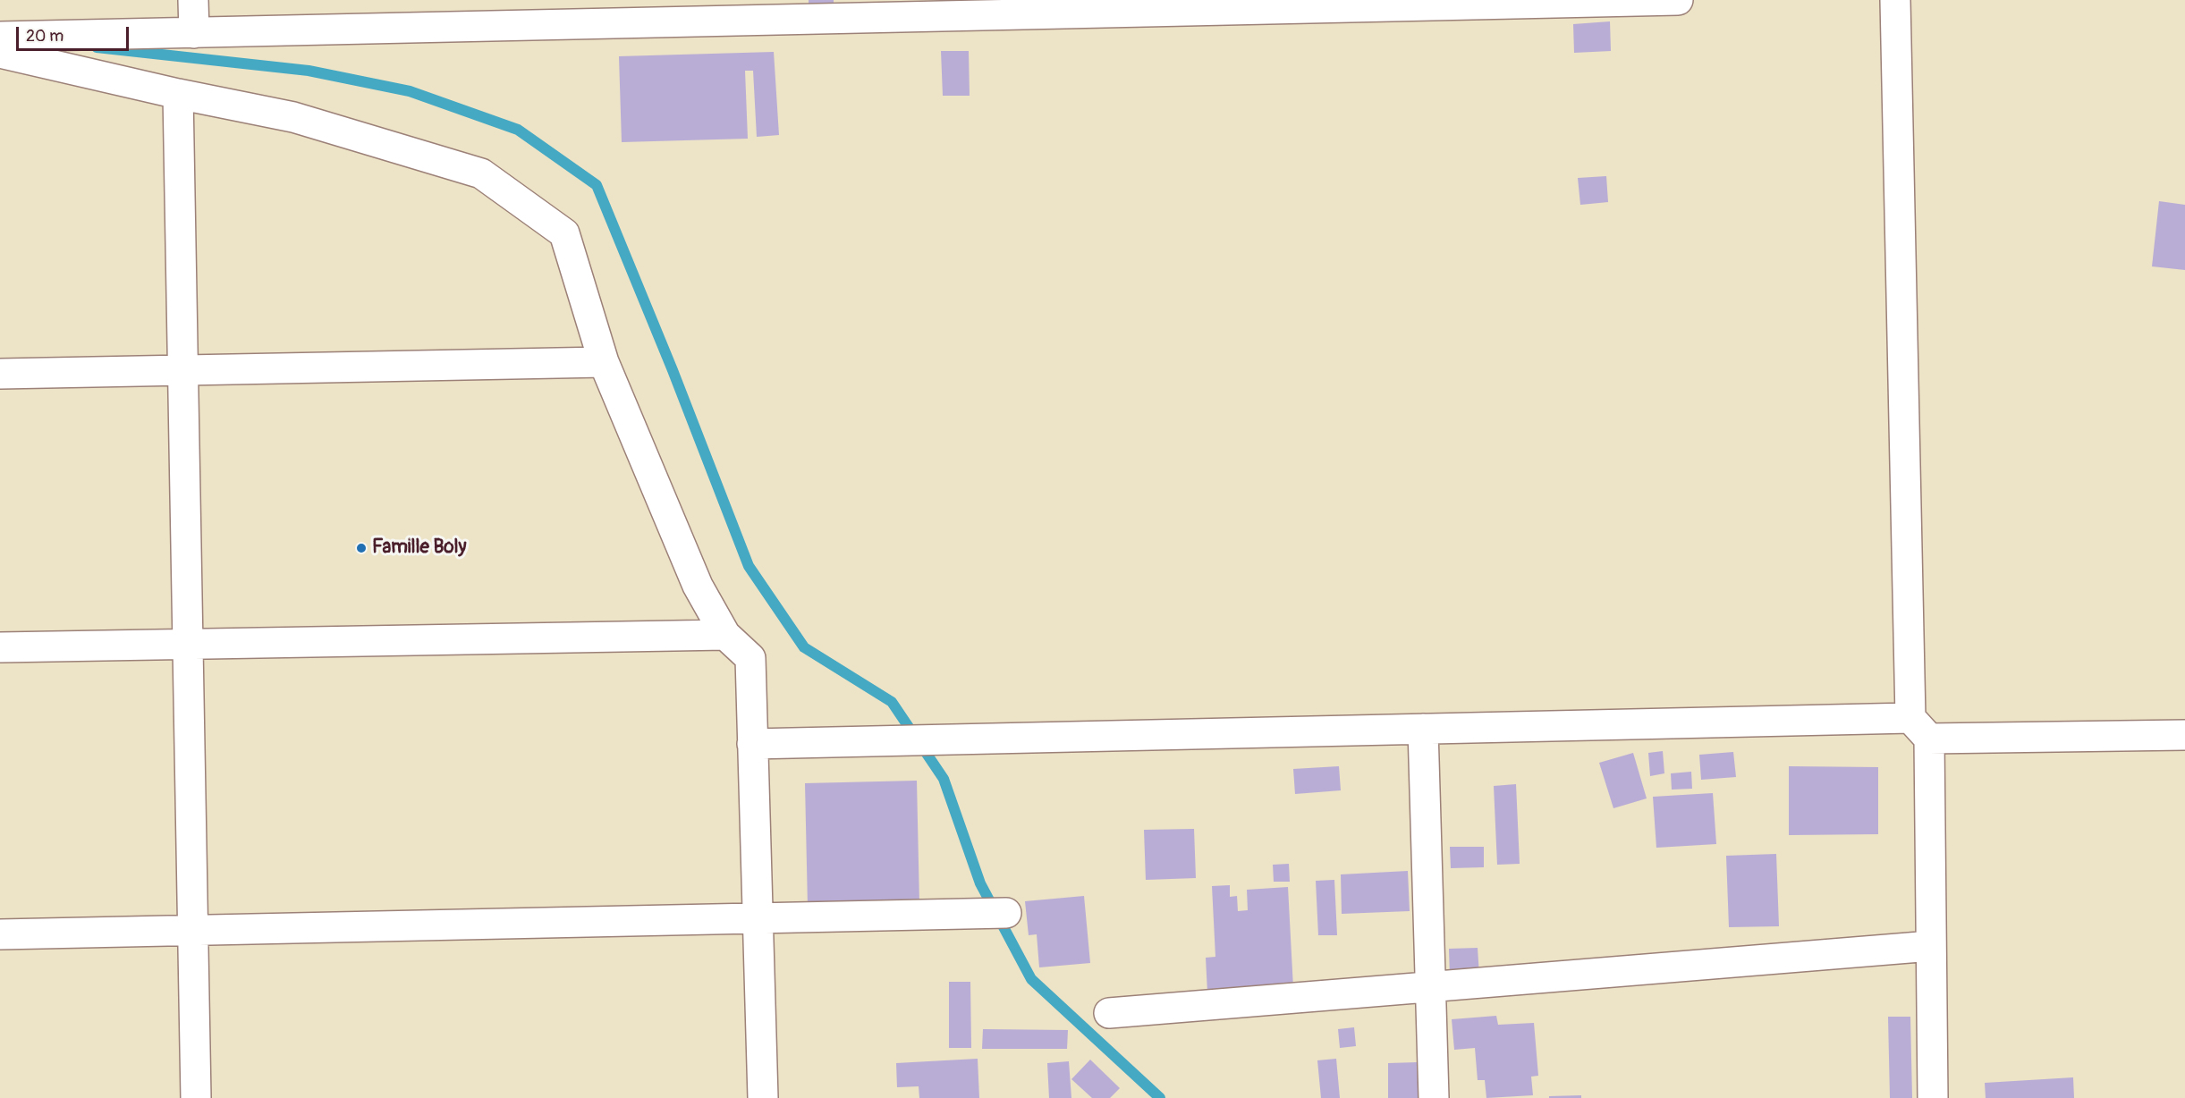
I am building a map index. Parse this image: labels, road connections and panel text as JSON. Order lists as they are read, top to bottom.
{
  "places": ["Famille Boly"],
  "scale_bar": "20 m"
}
